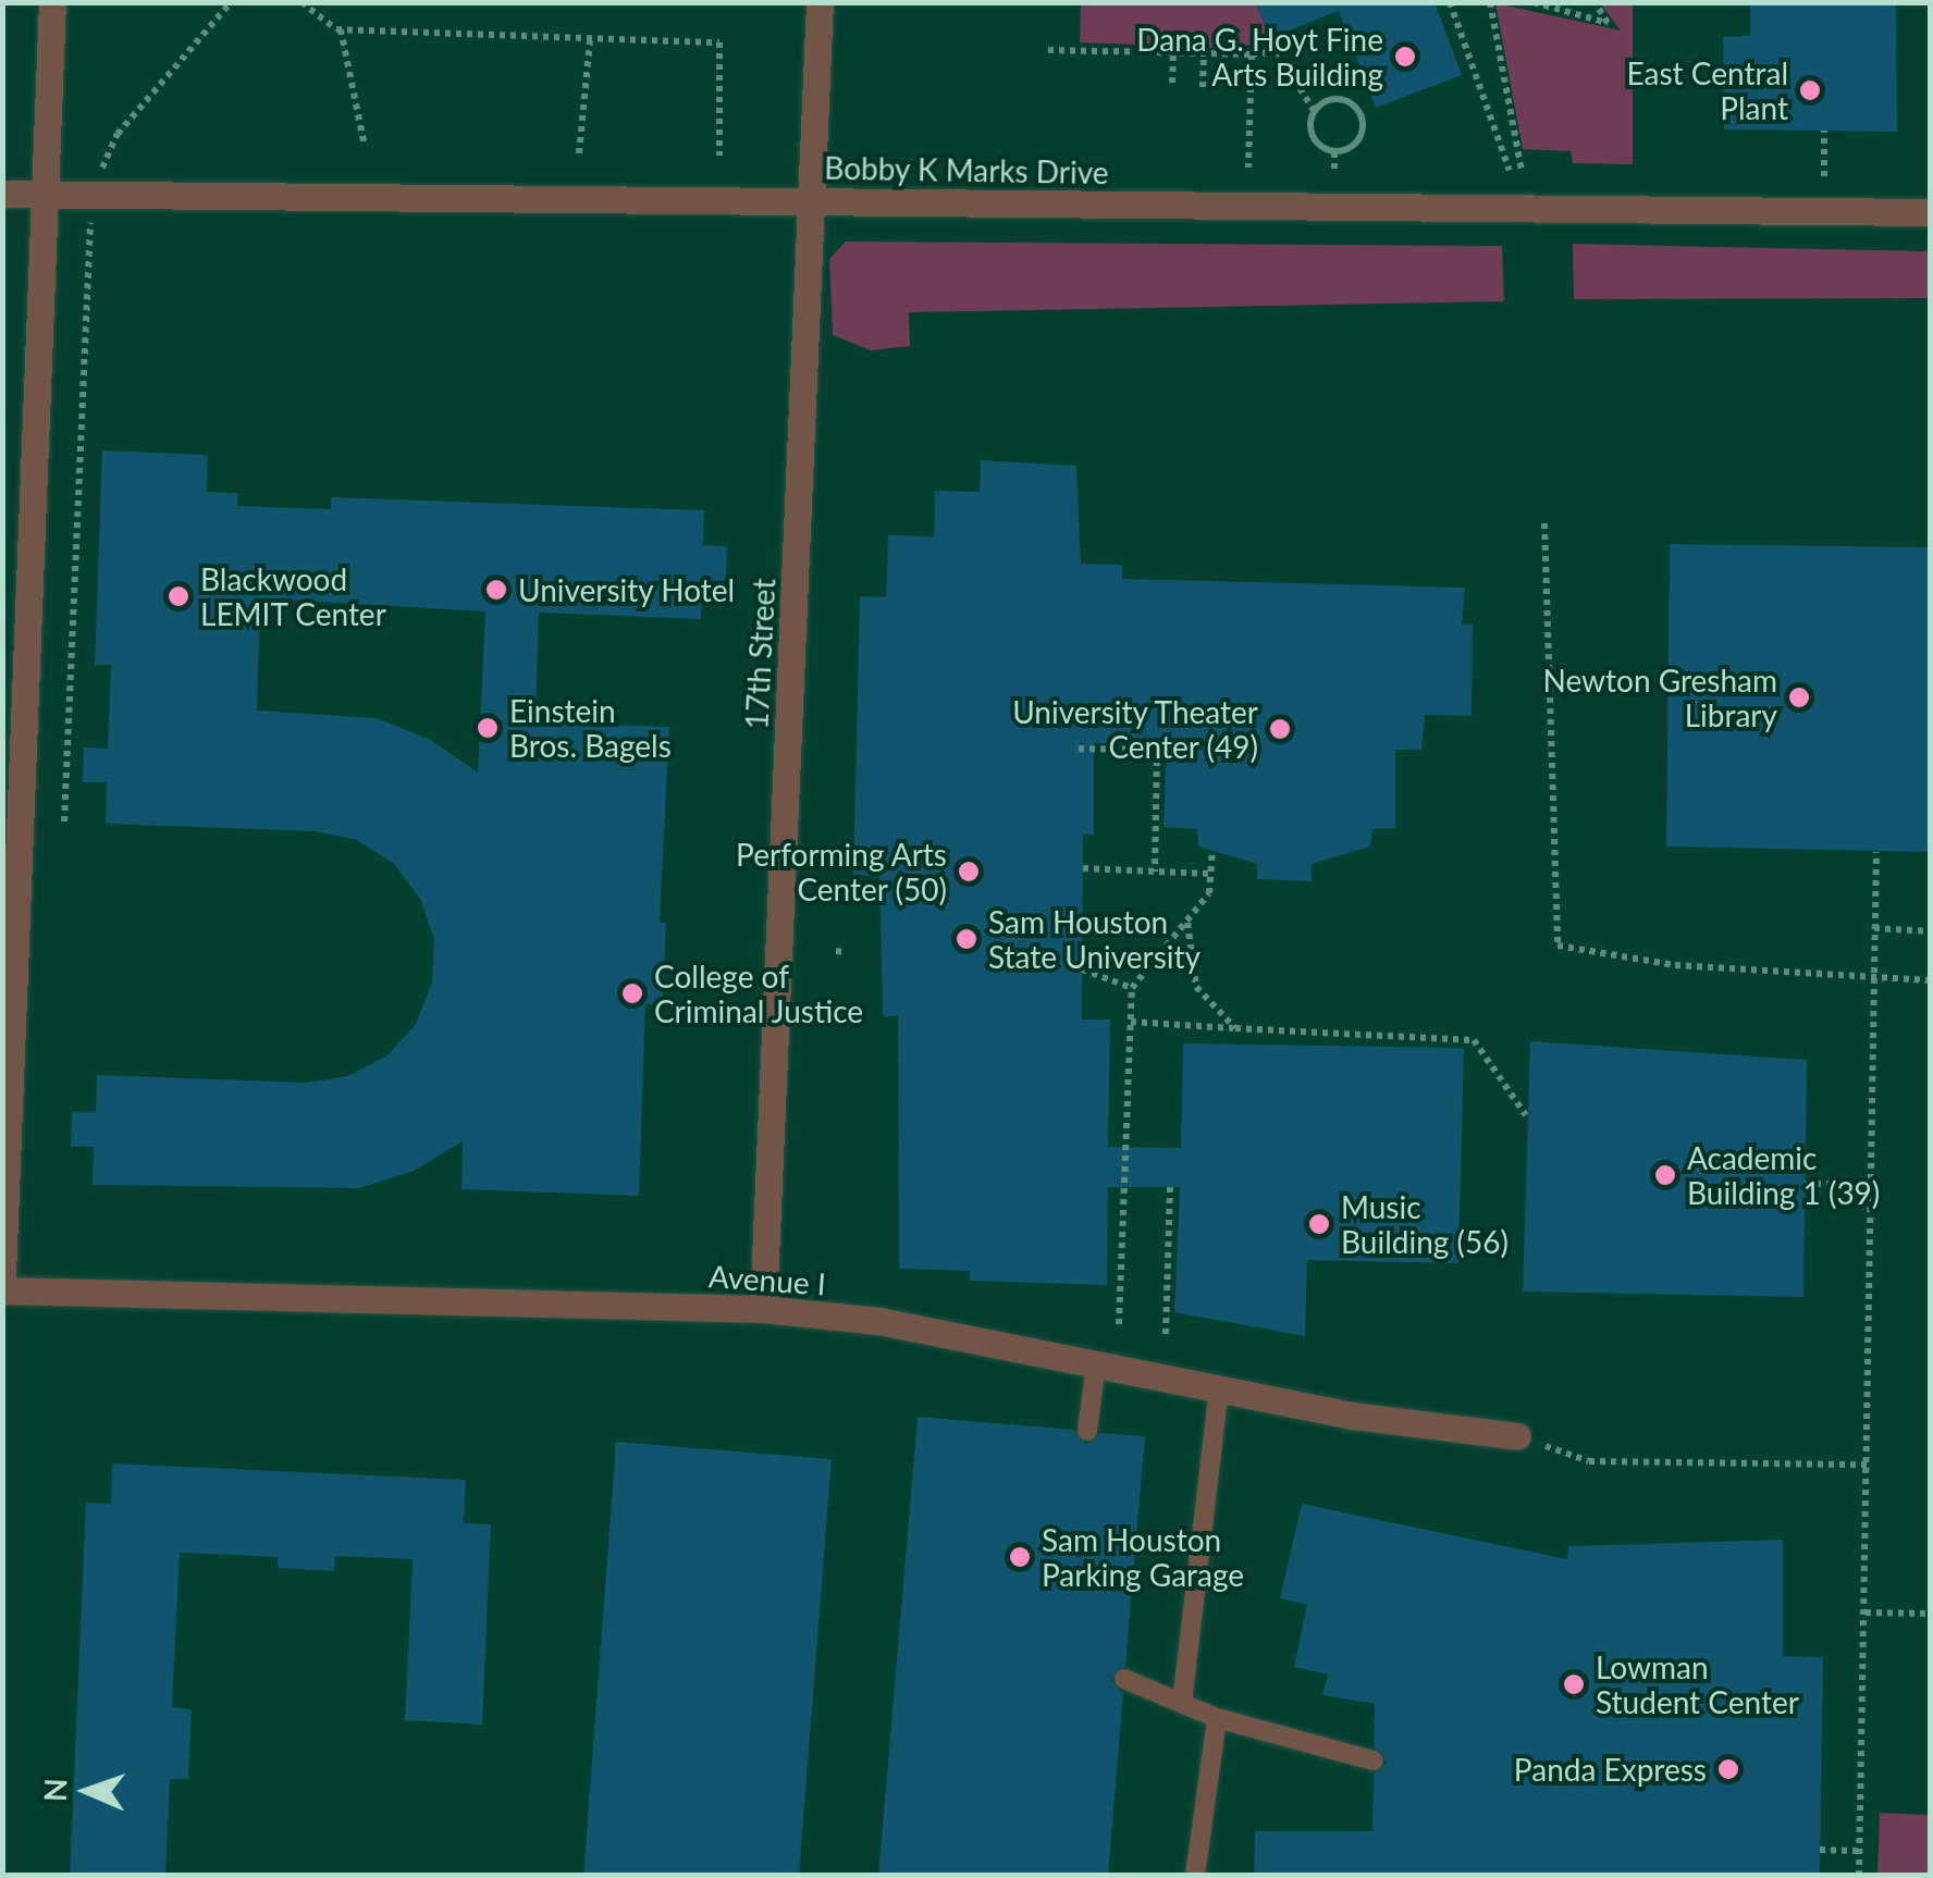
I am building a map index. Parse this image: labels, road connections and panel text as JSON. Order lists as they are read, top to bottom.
{
  "streets": {
    "street": ["Bobby K Marks Drive", "17th Street", "Avenue I"]
  },
  "crossings": [
    ["Bobby K Marks Drive", "17th Street"],
    ["17th Street", "Avenue I"]
  ],
  "places": [
    "Dana G. Hoyt Fine Arts Building",
    "East Central Plant",
    "University Hotel",
    "Blackwood LEMIT Center",
    "Newton Gresham Library",
    "Einstein Bros. Bagels",
    "University Theater Center (49)",
    "Performing Arts Center (50)",
    "Sam Houston State University",
    "College of Criminal Justice",
    "Academic Building 1 (39)",
    "Music Building (56)",
    "Sam Houston Parking Garage",
    "Lowman Student Center",
    "Panda Express"
  ],
  "north": "left"
}
